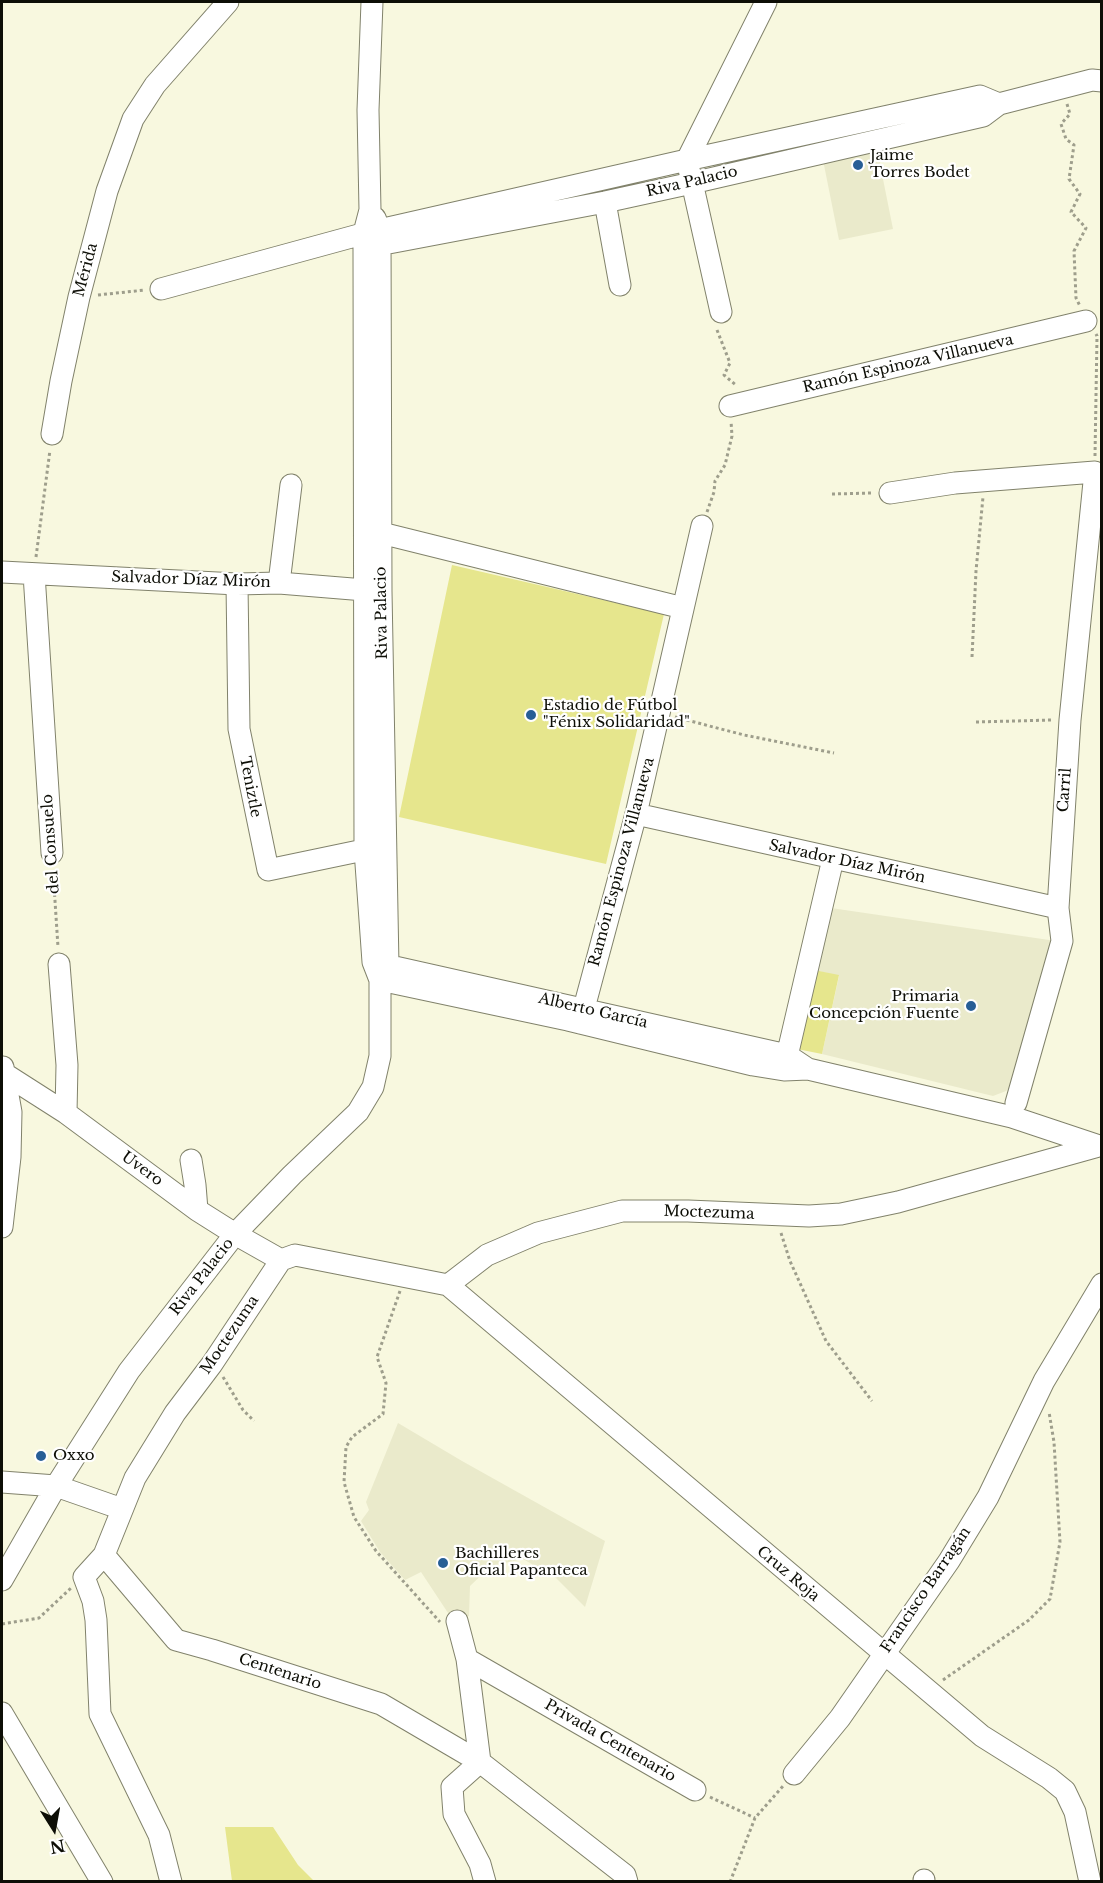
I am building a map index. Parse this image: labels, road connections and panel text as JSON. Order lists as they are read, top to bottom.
{
  "streets": {
    "street": [
      "Riva Palacio",
      "Mérida",
      "Ramón Espinoza Villanueva",
      "Salvador Díaz Mirón",
      "Teniztle",
      "Carril",
      "del Consuelo",
      "Alberto García",
      "Uvero",
      "Moctezuma",
      "Cruz Roja",
      "Francisco Barragán",
      "Centenario",
      "Privada Centenario"
    ]
  },
  "crossings": [
    ["Riva Palacio", "Salvador Díaz Mirón"],
    ["Riva Palacio", "Teniztle"],
    ["Riva Palacio", "Alberto García"],
    ["Riva Palacio", "Uvero"],
    ["Ramón Espinoza Villanueva", "Salvador Díaz Mirón"],
    ["Ramón Espinoza Villanueva", "Alberto García"],
    ["Salvador Díaz Mirón", "Teniztle"],
    ["Salvador Díaz Mirón", "Carril"],
    ["Salvador Díaz Mirón", "del Consuelo"],
    ["Alberto García", "Moctezuma"],
    ["Uvero", "Moctezuma"],
    ["Moctezuma", "Cruz Roja"],
    ["Moctezuma", "Centenario"],
    ["Cruz Roja", "Francisco Barragán"]
  ],
  "places": [
    "Jaime Torres Bodet",
    "Estadio de Fútbol \"Fénix Solidaridad\"",
    "Primaria Concepción Fuente",
    "Oxxo",
    "Bachilleres Oficial Papanteca"
  ],
  "north": "bottom"
}
